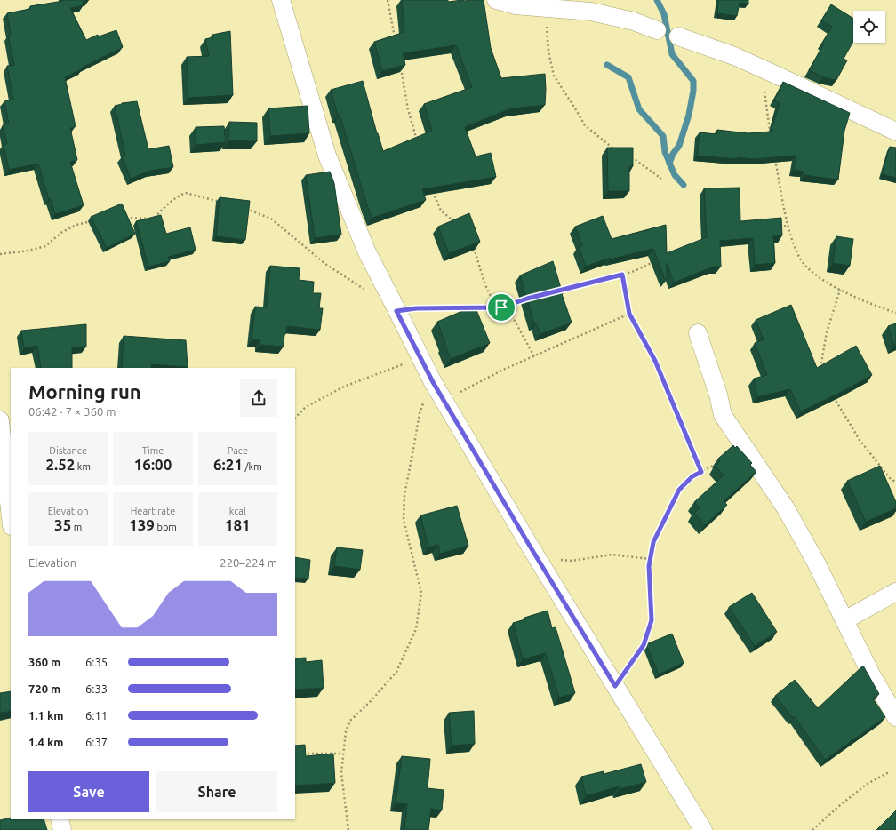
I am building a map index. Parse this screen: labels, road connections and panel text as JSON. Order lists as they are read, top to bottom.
{
  "page": {
    "heading": ["Morning run", "06:42 · 7 × 360 m"],
    "stats": [
      ["Distance", "2.52 km"],
      ["Time", "16:00"],
      ["Pace", "6:21 /km"],
      ["Elevation", "35 m"],
      ["Heart rate", "139 bpm"],
      ["kcal", "181"]
    ],
    "chart": ["Elevation", "220–224 m"],
    "list": [
      {
        "name": "360 m",
        "note": "6:35"
      },
      {
        "name": "720 m",
        "note": "6:33"
      },
      {
        "name": "1.1 km",
        "note": "6:11"
      },
      {
        "name": "1.4 km",
        "note": "6:37"
      }
    ],
    "buttons": ["Save", "Share"]
  }
}
